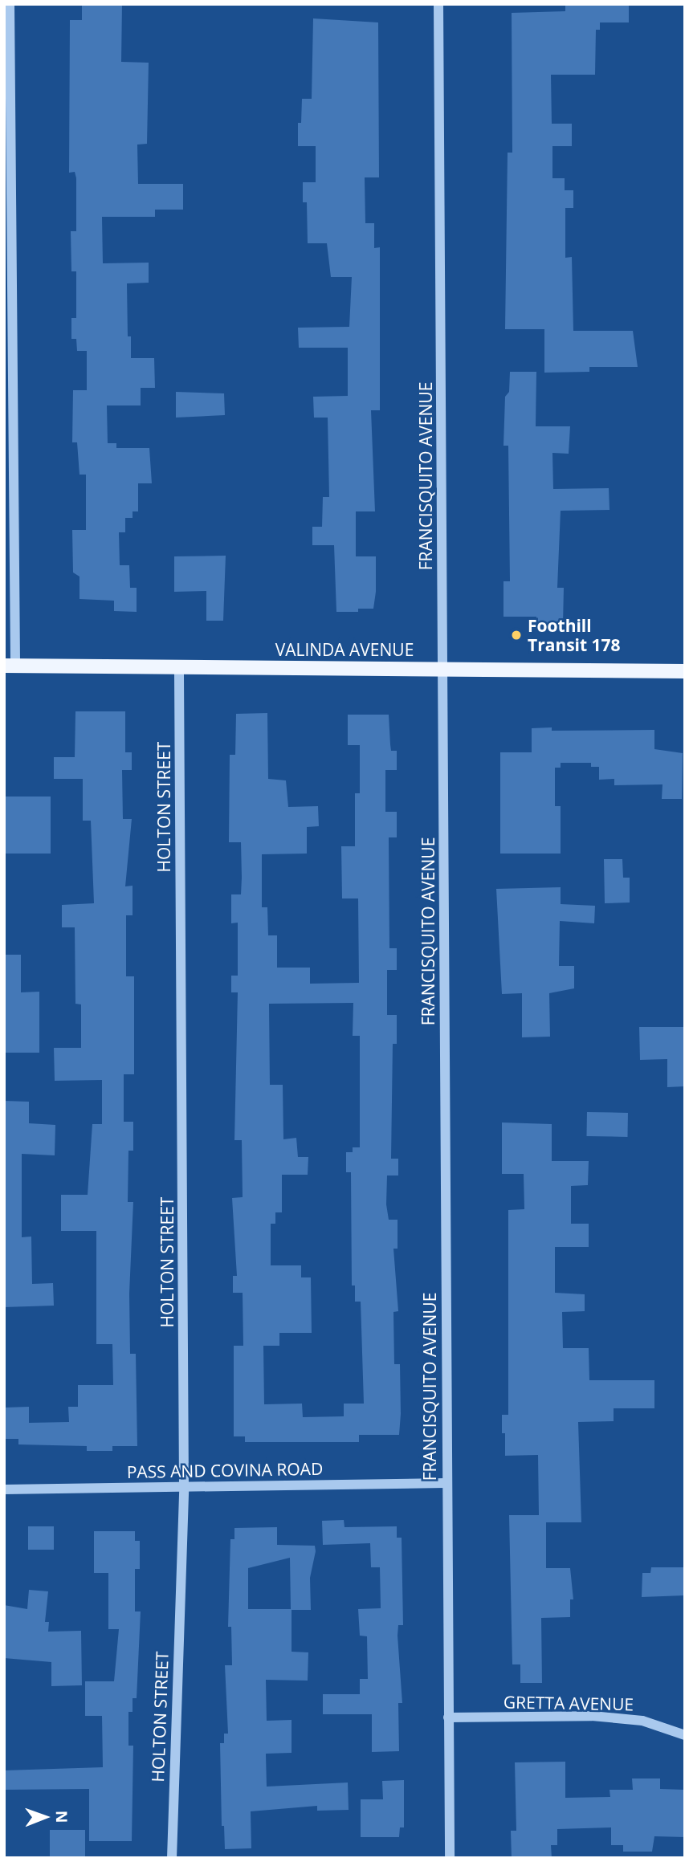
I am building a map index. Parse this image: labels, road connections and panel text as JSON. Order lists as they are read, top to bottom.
{
  "streets": {
    "main road": ["VALINDA AVENUE"],
    "street": [
      "FRANCISQUITO AVENUE",
      "HOLTON STREET",
      "PASS AND COVINA ROAD",
      "GRETTA AVENUE"
    ]
  },
  "crossings": [
    ["FRANCISQUITO AVENUE", "VALINDA AVENUE"],
    ["FRANCISQUITO AVENUE", "PASS AND COVINA ROAD"],
    ["FRANCISQUITO AVENUE", "GRETTA AVENUE"],
    ["VALINDA AVENUE", "HOLTON STREET"],
    ["HOLTON STREET", "PASS AND COVINA ROAD"]
  ],
  "places": ["Foothill Transit 178"],
  "north": "right"
}
